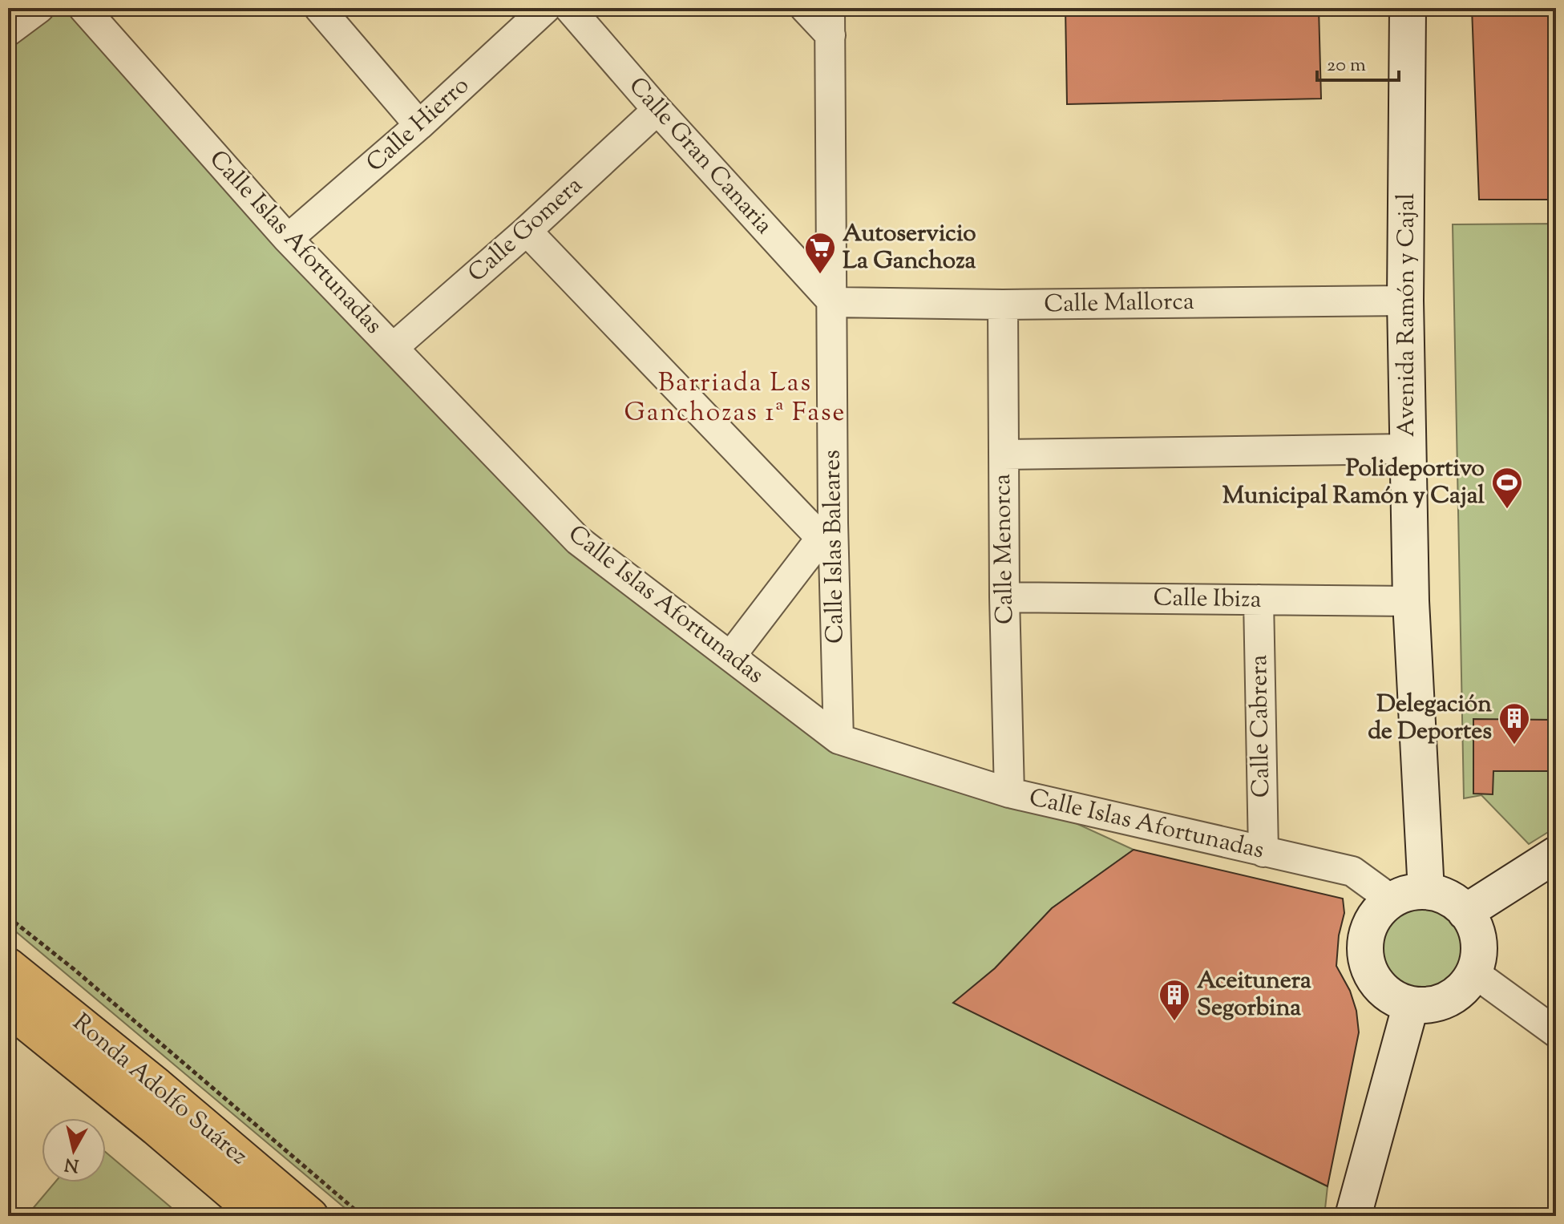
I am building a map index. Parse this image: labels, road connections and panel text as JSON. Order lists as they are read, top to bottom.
{
  "streets": {
    "main road": ["Ronda Adolfo Suárez"],
    "street": [
      "Calle Hierro",
      "Calle Gran Canaria",
      "Calle Gomera",
      "Calle Islas Afortunadas",
      "Calle Mallorca",
      "Avenida Ramón y Cajal",
      "Calle Islas Baleares",
      "Calle Menorca",
      "Calle Ibiza",
      "Calle Cabrera"
    ]
  },
  "crossings": [
    ["Calle Hierro", "Calle Islas Afortunadas"],
    ["Calle Gran Canaria", "Calle Gomera"],
    ["Calle Gran Canaria", "Calle Mallorca"],
    ["Calle Gran Canaria", "Calle Islas Baleares"],
    ["Calle Gomera", "Calle Islas Afortunadas"],
    ["Calle Islas Afortunadas", "Avenida Ramón y Cajal"],
    ["Calle Islas Afortunadas", "Calle Islas Baleares"],
    ["Calle Islas Afortunadas", "Calle Menorca"],
    ["Calle Islas Afortunadas", "Calle Cabrera"],
    ["Calle Mallorca", "Avenida Ramón y Cajal"],
    ["Calle Mallorca", "Calle Islas Baleares"],
    ["Calle Mallorca", "Calle Menorca"],
    ["Avenida Ramón y Cajal", "Calle Ibiza"],
    ["Calle Menorca", "Calle Ibiza"],
    ["Calle Ibiza", "Calle Cabrera"]
  ],
  "districts": ["Barriada Las Ganchozas 1ª Fase"],
  "places": {
    "supermarket": ["Autoservicio La Ganchoza"],
    "sports": ["Polideportivo Municipal Ramón y Cajal"],
    "building": ["Delegación de Deportes", "Aceitunera Segorbina"]
  },
  "scale_bar": "20 m",
  "north": "bottom"
}
